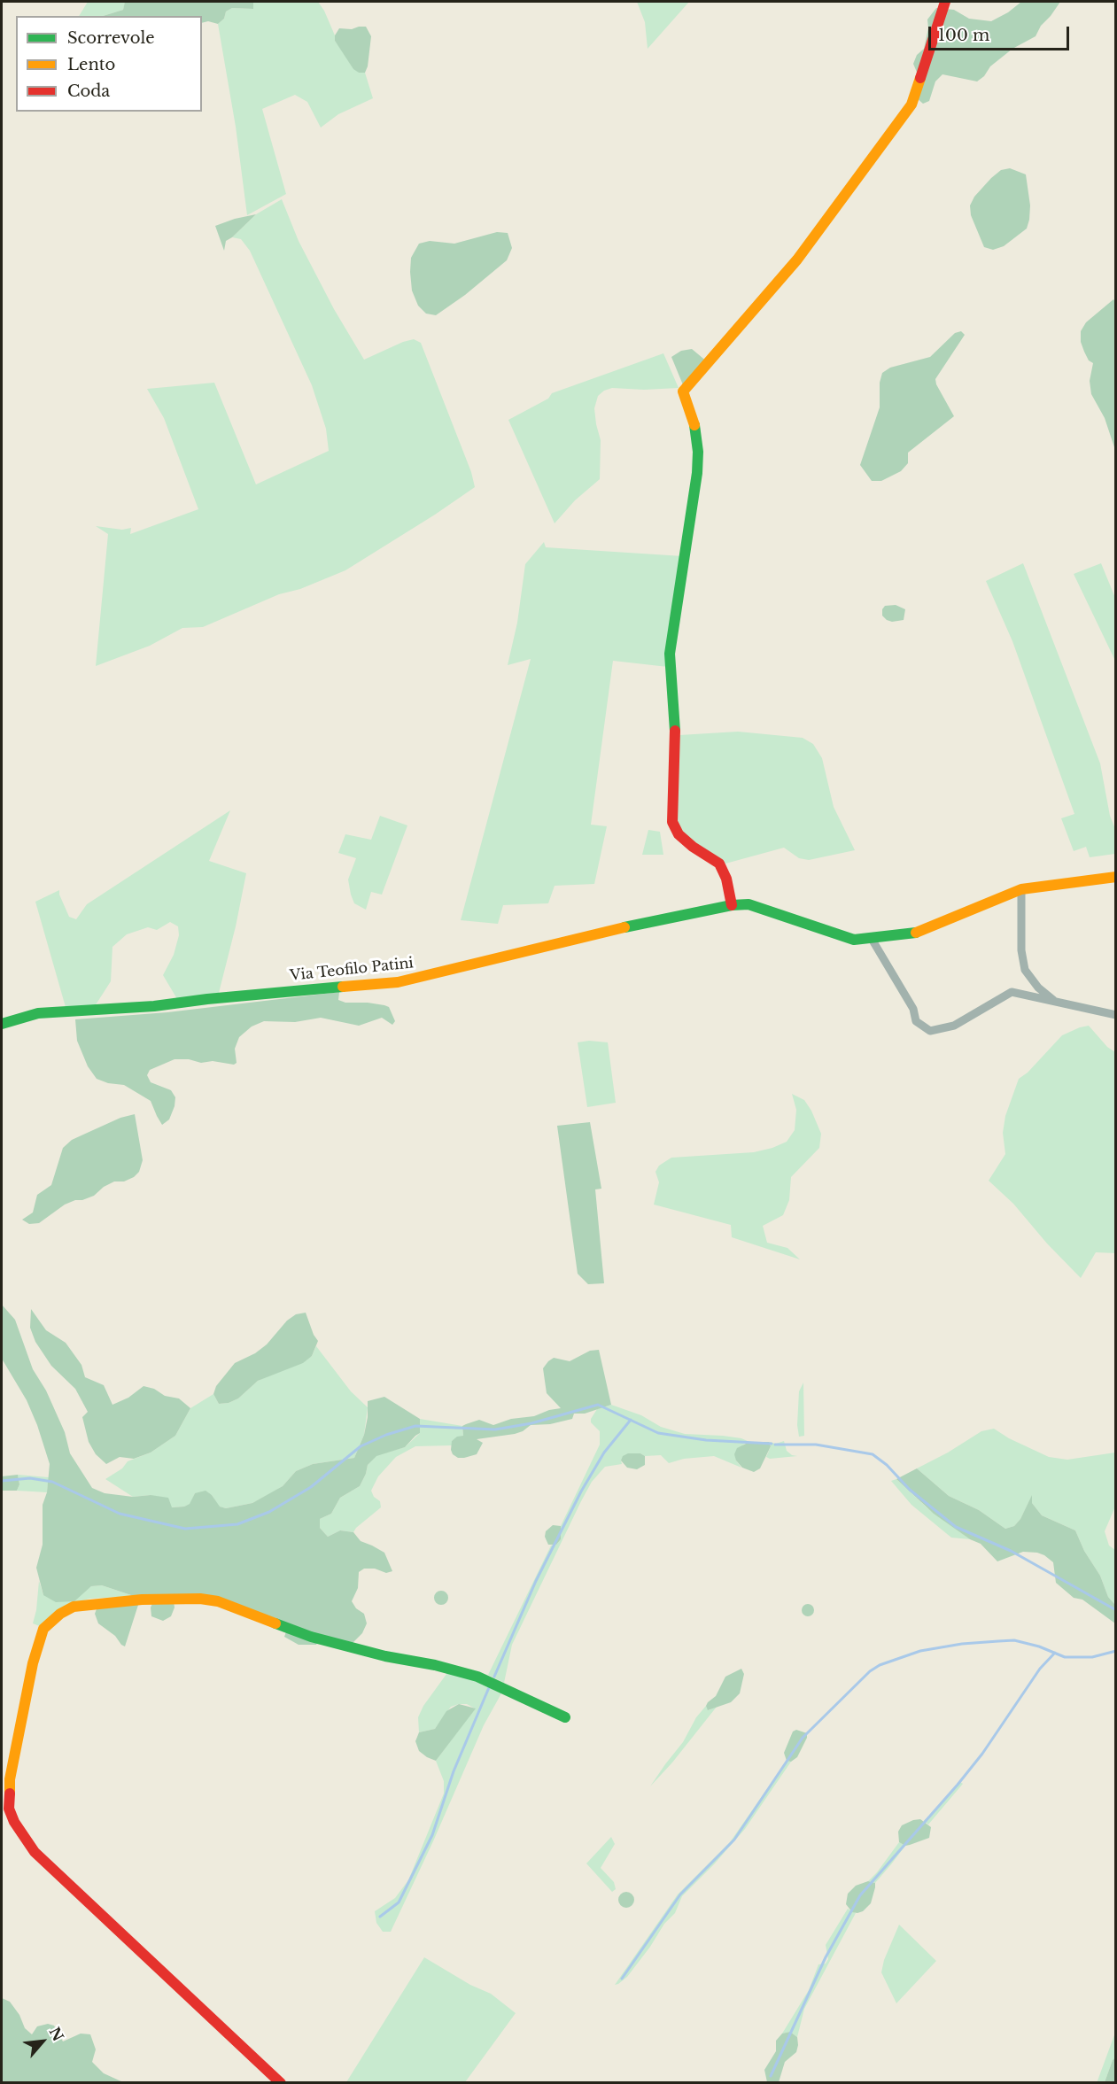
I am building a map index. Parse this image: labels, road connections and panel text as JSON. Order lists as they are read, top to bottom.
{
  "streets": {
    "street": ["Via Teofilo Patini"]
  },
  "legend": ["Scorrevole", "Lento", "Coda"],
  "scale_bar": "100 m",
  "north": "top right"
}
